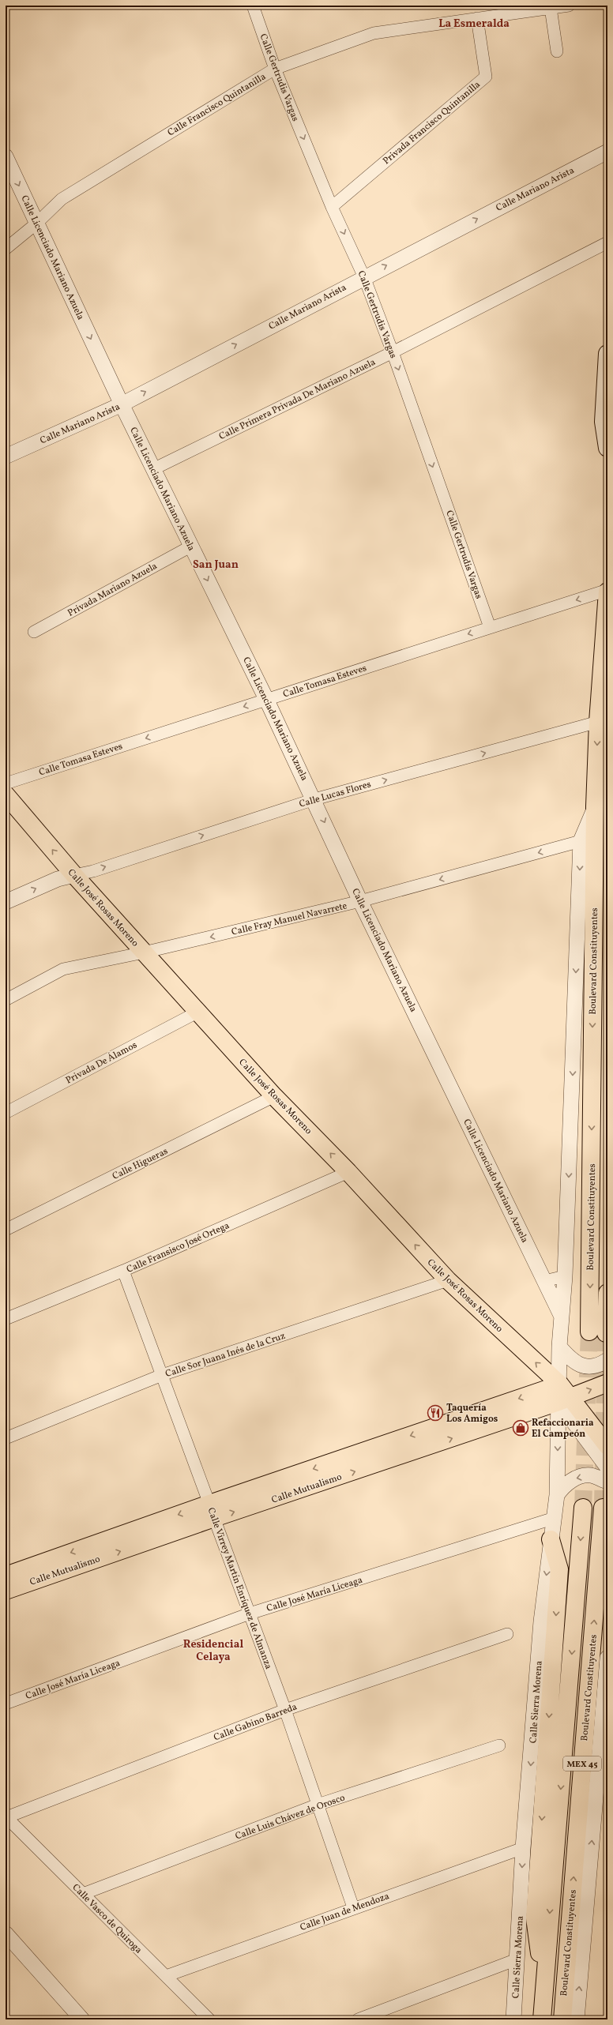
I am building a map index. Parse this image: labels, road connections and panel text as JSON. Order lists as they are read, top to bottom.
{
  "streets": {
    "main road": [
      "Calle José Rosas Moreno",
      "Boulevard Constituyentes",
      "Calle Mutualismo",
      "MEX 45"
    ],
    "street": [
      "Calle Gertrudis Vargas",
      "Calle Francisco Quintanilla",
      "Privada Francisco Quintanilla",
      "Calle Mariano Arista",
      "Calle Licenciado Mariano Azuela",
      "Calle Primera Privada De Mariano Azuela",
      "Privada Mariano Azuela",
      "Calle Tomasa Esteves",
      "Calle Lucas Flores",
      "Calle Fray Manuel Navarrete",
      "Privada De Álamos",
      "Calle Higueras",
      "Calle Fransisco José Ortega",
      "Calle Sor Juana Inés de la Cruz",
      "Calle Virrey Martín Enríquez de Almanza",
      "Calle José María Liceaga",
      "Calle Sierra Morena",
      "Calle Gabino Barreda",
      "Calle Luis Chávez de Orosco",
      "Calle Juan de Mendoza",
      "Calle Vasco de Quiroga"
    ]
  },
  "crossings": [
    ["Calle Gertrudis Vargas", "Calle Francisco Quintanilla"],
    ["Calle Gertrudis Vargas", "Privada Francisco Quintanilla"],
    ["Calle Gertrudis Vargas", "Calle Mariano Arista"],
    ["Calle Gertrudis Vargas", "Calle Primera Privada De Mariano Azuela"],
    ["Calle Gertrudis Vargas", "Calle Tomasa Esteves"],
    ["Calle Francisco Quintanilla", "Privada Francisco Quintanilla"],
    ["Calle Francisco Quintanilla", "Calle Licenciado Mariano Azuela"],
    ["Calle Mariano Arista", "Calle Licenciado Mariano Azuela"],
    ["Calle Licenciado Mariano Azuela", "Calle Primera Privada De Mariano Azuela"],
    ["Calle Licenciado Mariano Azuela", "Privada Mariano Azuela"],
    ["Calle Licenciado Mariano Azuela", "Calle Tomasa Esteves"],
    ["Calle Licenciado Mariano Azuela", "Calle Lucas Flores"],
    ["Calle Licenciado Mariano Azuela", "Calle Fray Manuel Navarrete"],
    ["Calle Licenciado Mariano Azuela", "Calle Sierra Morena"],
    ["Calle Tomasa Esteves", "Boulevard Constituyentes"],
    ["Calle Lucas Flores", "Calle José Rosas Moreno"],
    ["Calle Lucas Flores", "Boulevard Constituyentes"],
    ["Calle José Rosas Moreno", "Calle Fray Manuel Navarrete"],
    ["Calle José Rosas Moreno", "Privada De Álamos"],
    ["Calle José Rosas Moreno", "Calle Higueras"],
    ["Calle José Rosas Moreno", "Calle Fransisco José Ortega"],
    ["Calle José Rosas Moreno", "Calle Sor Juana Inés de la Cruz"],
    ["Calle José Rosas Moreno", "Calle Mutualismo"],
    ["Calle José Rosas Moreno", "Calle Sierra Morena"],
    ["Calle Fray Manuel Navarrete", "Calle Sierra Morena"],
    ["Calle Fransisco José Ortega", "Calle Virrey Martín Enríquez de Almanza"],
    ["Calle Sor Juana Inés de la Cruz", "Calle Virrey Martín Enríquez de Almanza"],
    ["Calle Mutualismo", "Calle Virrey Martín Enríquez de Almanza"],
    ["Calle Mutualismo", "Calle Sierra Morena"],
    ["Calle Virrey Martín Enríquez de Almanza", "Calle José María Liceaga"],
    ["Calle Virrey Martín Enríquez de Almanza", "Calle Gabino Barreda"],
    ["Calle Virrey Martín Enríquez de Almanza", "Calle Luis Chávez de Orosco"],
    ["Calle Virrey Martín Enríquez de Almanza", "Calle Juan de Mendoza"],
    ["Calle José María Liceaga", "Calle Sierra Morena"],
    ["Calle Sierra Morena", "Calle Juan de Mendoza"],
    ["Calle Gabino Barreda", "Calle Vasco de Quiroga"],
    ["Calle Luis Chávez de Orosco", "Calle Vasco de Quiroga"],
    ["Calle Juan de Mendoza", "Calle Vasco de Quiroga"]
  ],
  "one_way": [
    "Calle Gertrudis Vargas",
    "Calle Mariano Arista",
    "Calle Licenciado Mariano Azuela",
    "Calle Tomasa Esteves",
    "Calle Lucas Flores",
    "Calle José Rosas Moreno",
    "Calle Fray Manuel Navarrete"
  ],
  "districts": ["La Esmeralda", "San Juan", "Residencial Celaya"],
  "places": {
    "restaurant": ["Taquería Los Amigos"],
    "shop": ["Refaccionaria El Campeón"]
  }
}
